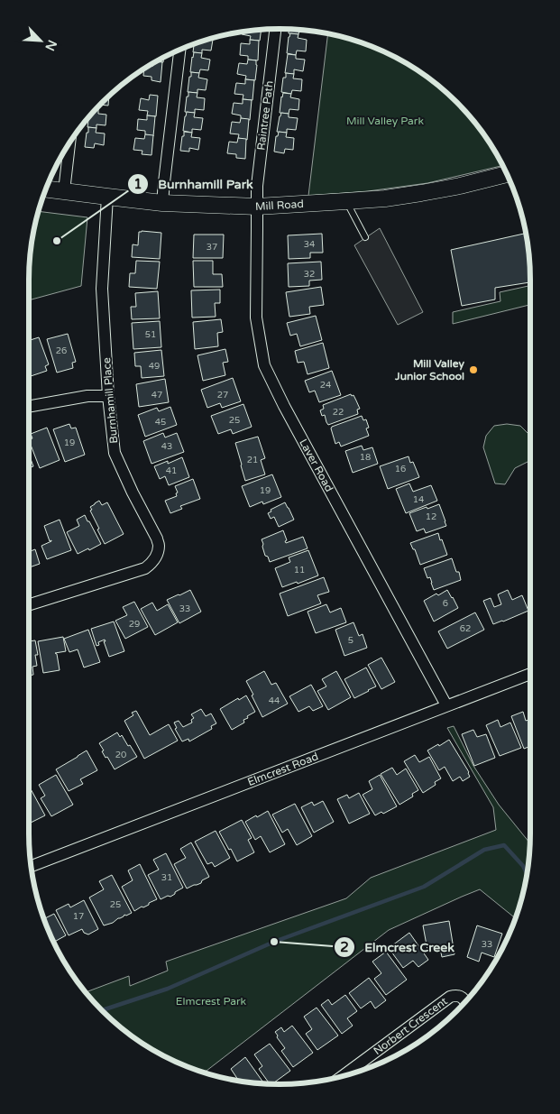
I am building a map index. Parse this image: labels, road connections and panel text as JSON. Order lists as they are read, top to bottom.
{
  "streets": {
    "street": [
      "Raintree Path",
      "Mill Road",
      "Burnhamill Place",
      "Laver Road",
      "Elmcrest Road",
      "Norbert Crescent"
    ]
  },
  "crossings": [
    ["Raintree Path", "Mill Road"],
    ["Raintree Path", "Laver Road"],
    ["Mill Road", "Burnhamill Place"],
    ["Mill Road", "Laver Road"],
    ["Laver Road", "Elmcrest Road"]
  ],
  "parks": ["Mill Valley Park", "Elmcrest Park"],
  "places": ["Burnhamill Park", "Mill Valley Junior School", "Elmcrest Creek"],
  "house_numbers": [
    "34",
    "37",
    "32",
    "51",
    "26",
    "49",
    "24",
    "47",
    "27",
    "22",
    "25",
    "45",
    "19",
    "43",
    "18",
    "21",
    "16",
    "41",
    "19",
    "14",
    "12",
    "11",
    "6",
    "33",
    "29",
    "62",
    "5",
    "44",
    "20",
    "31",
    "25",
    "17",
    "33"
  ],
  "north": "bottom right"
}
